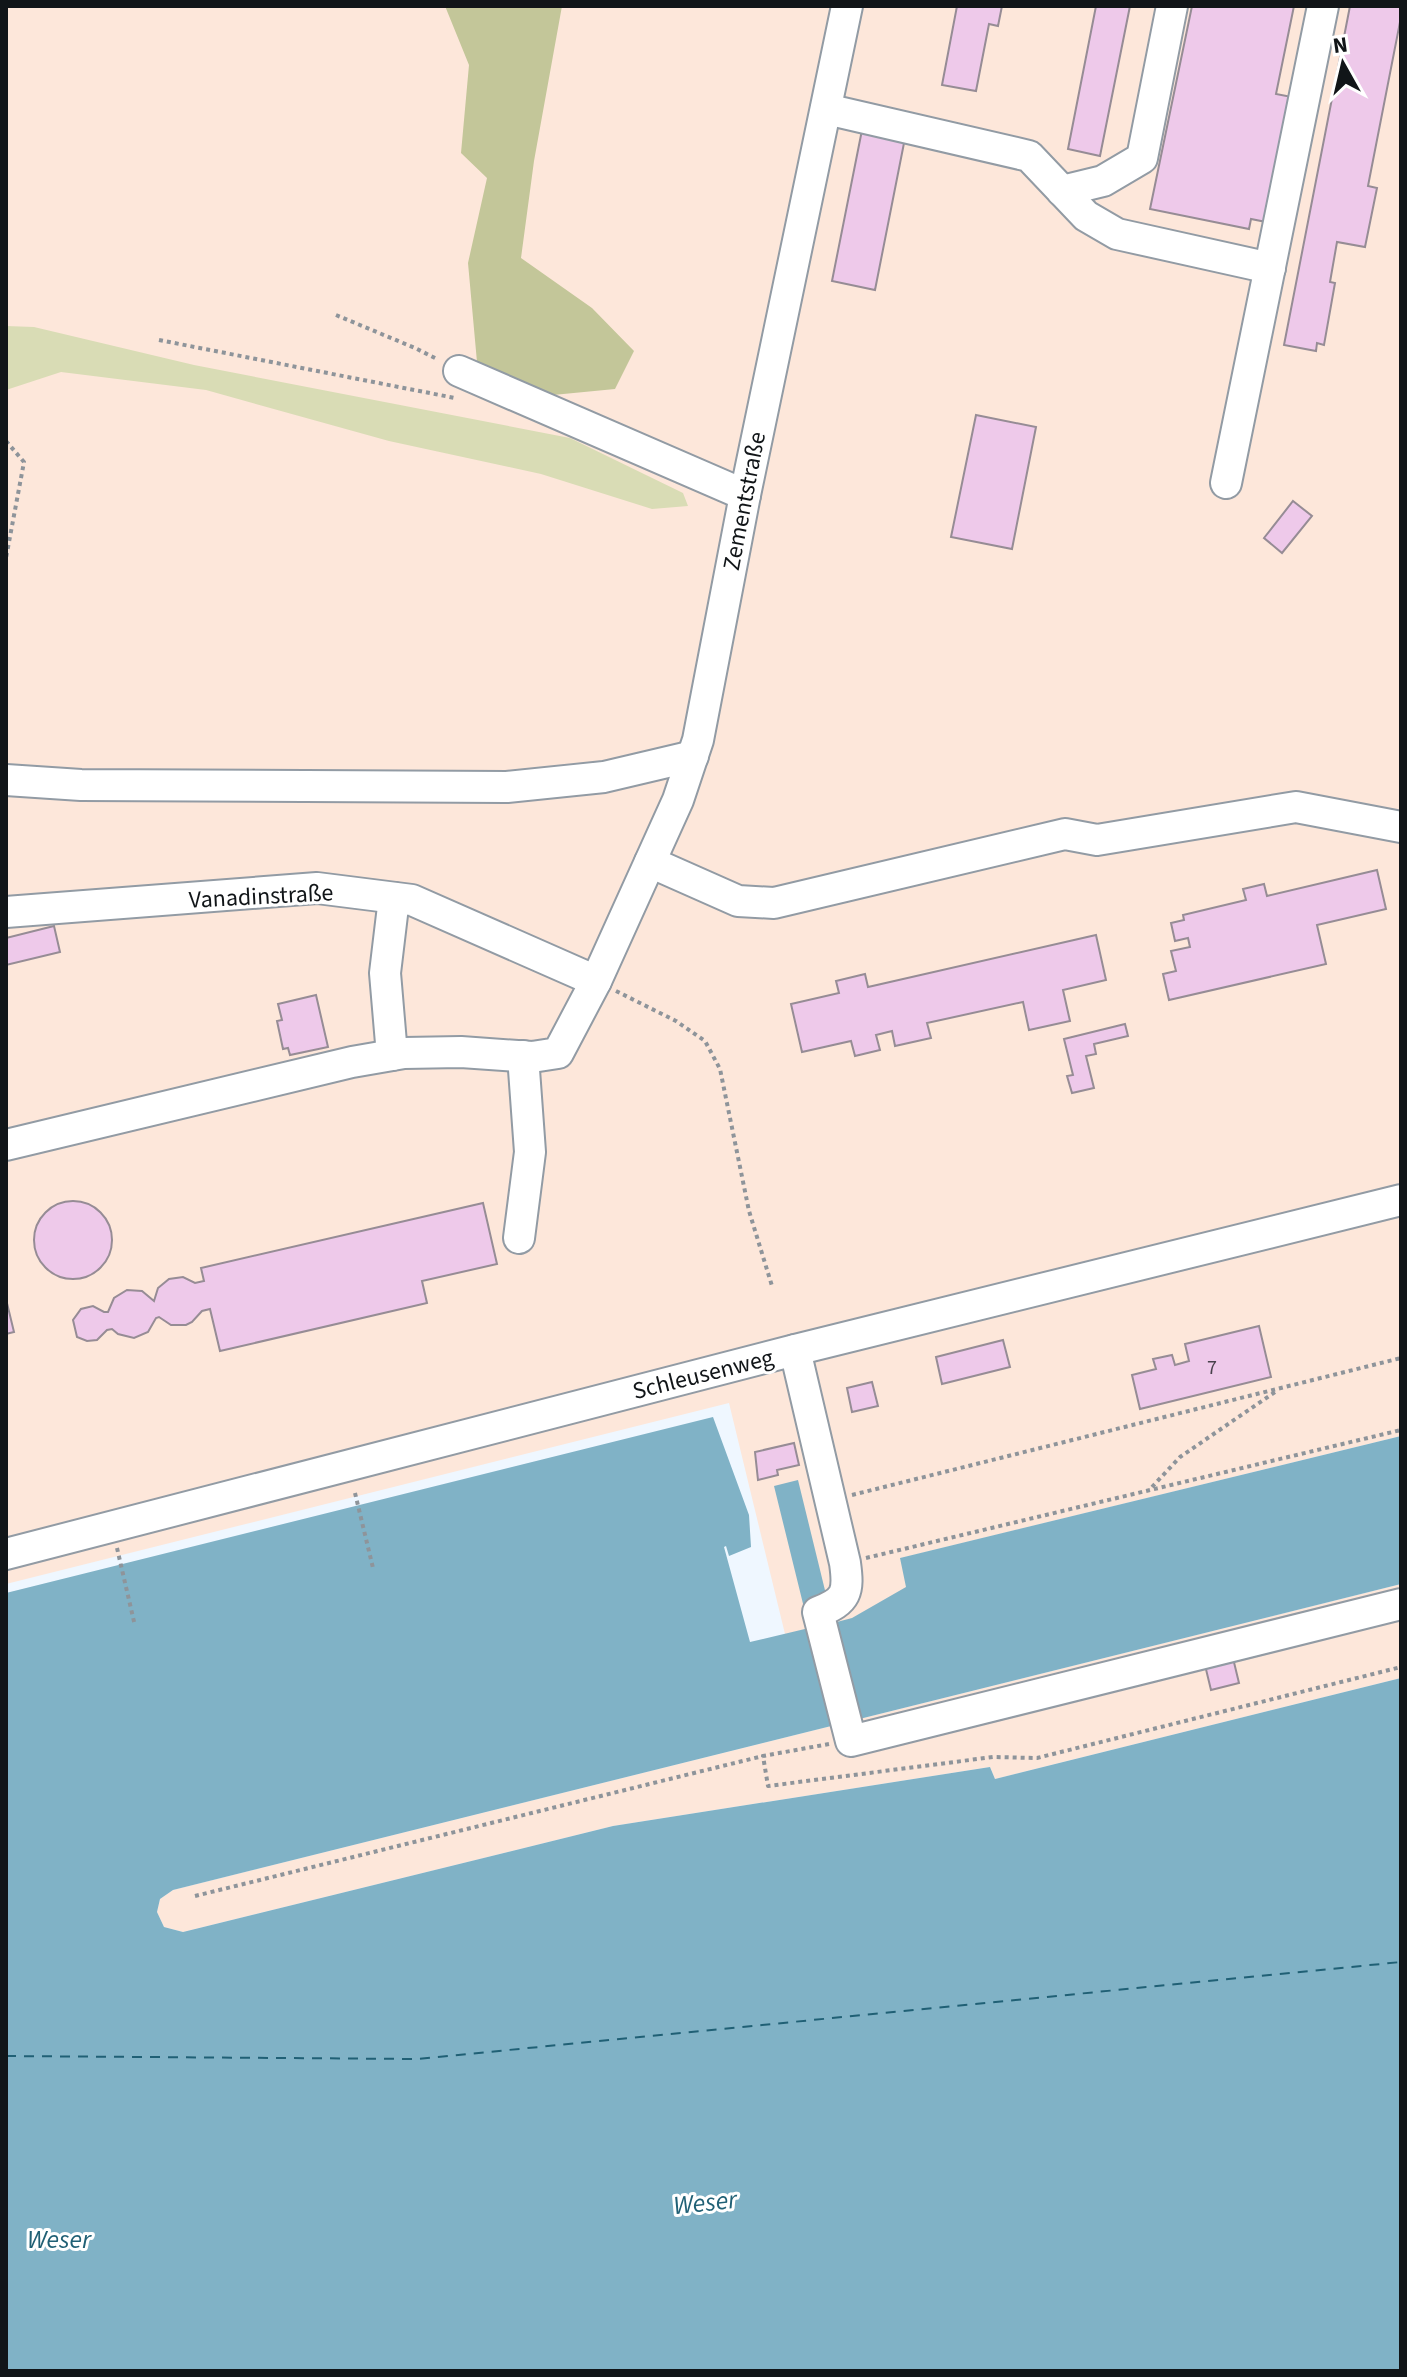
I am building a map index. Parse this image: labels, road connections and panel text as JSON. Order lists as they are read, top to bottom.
{
  "streets": {
    "street": ["Zementstraße", "Vanadinstraße", "Schleusenweg"]
  },
  "crossings": [
    ["Zementstraße", "Vanadinstraße"]
  ],
  "water": ["Weser"],
  "house_numbers": ["7"],
  "north": "top"
}
